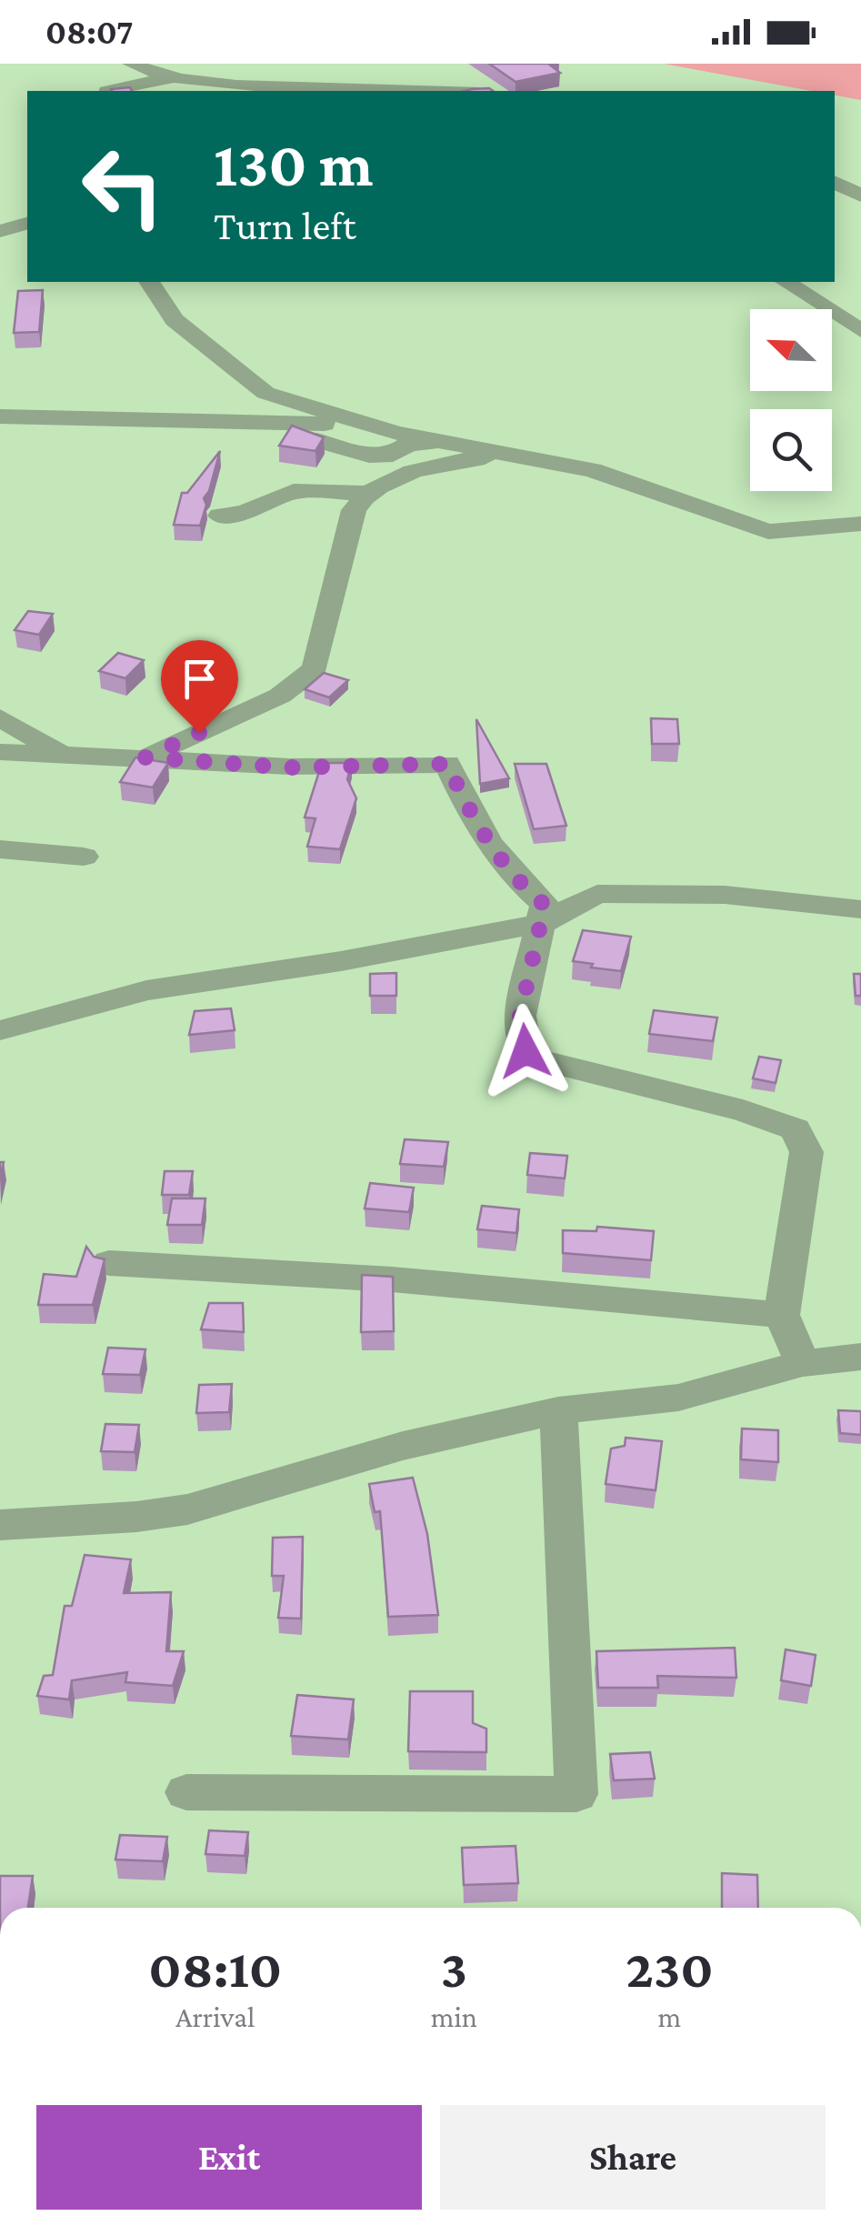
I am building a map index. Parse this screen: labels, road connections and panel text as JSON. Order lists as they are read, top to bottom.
{
  "north": "top left",
  "page": {
    "status": "08:07",
    "turn": ["130 m", "Turn left"],
    "eta": [
      "08:10",
      "Arrival",
      "3",
      "min",
      "230",
      "m"
    ],
    "buttons": ["Exit", "Share"]
  }
}
